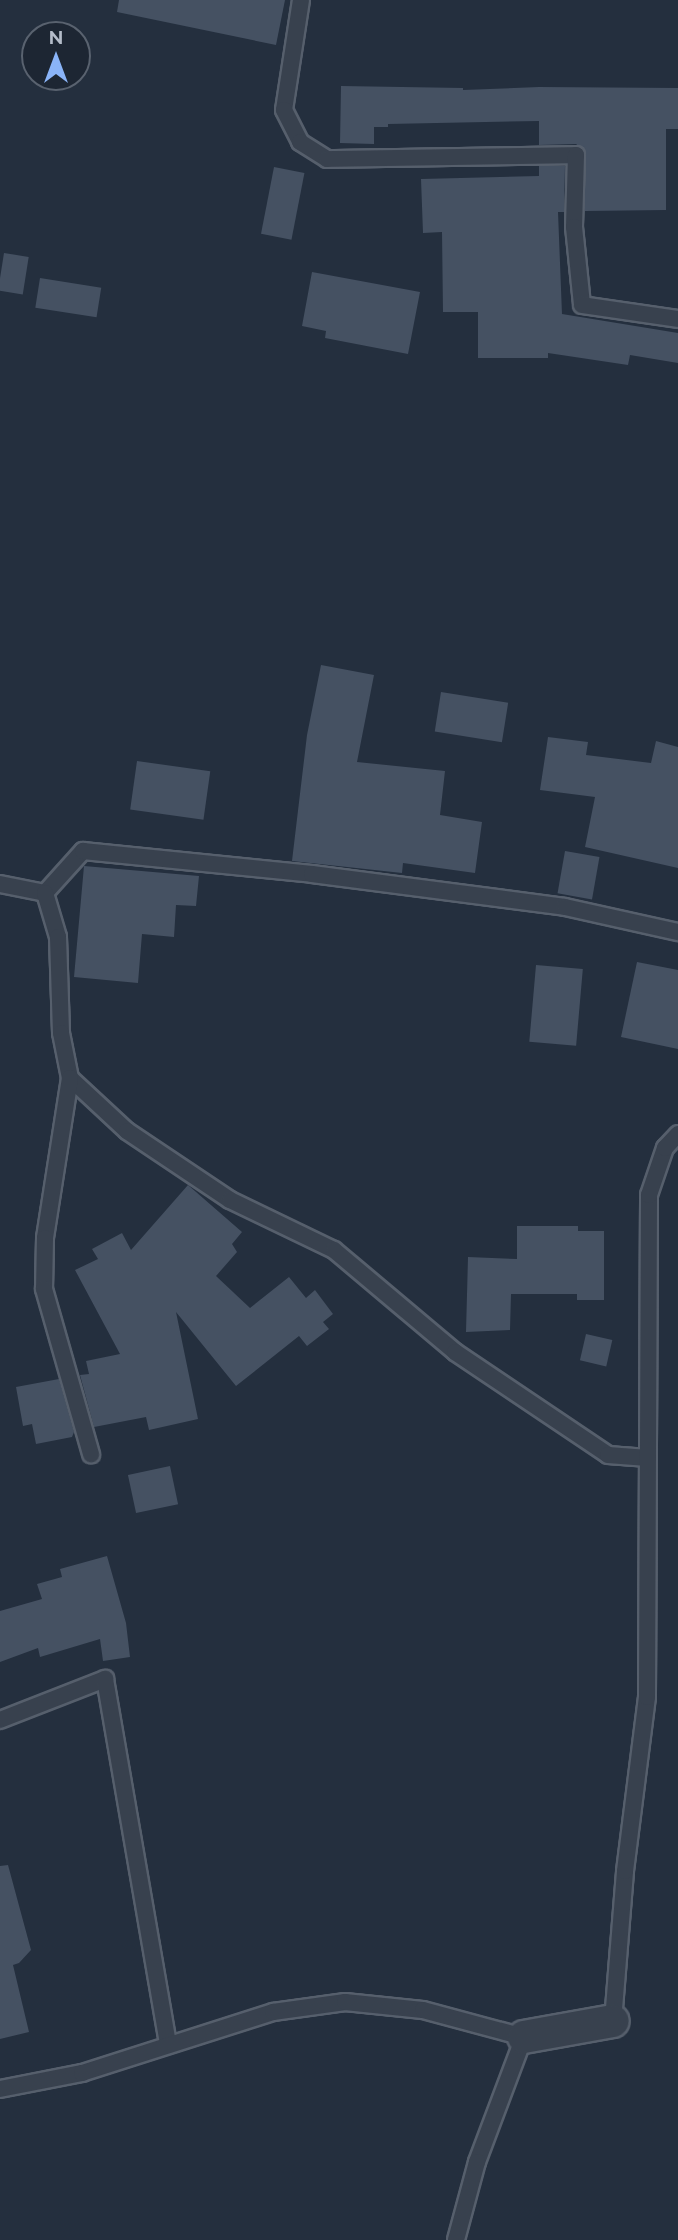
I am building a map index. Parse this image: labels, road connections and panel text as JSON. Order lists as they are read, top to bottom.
{
  "north": "top"
}
